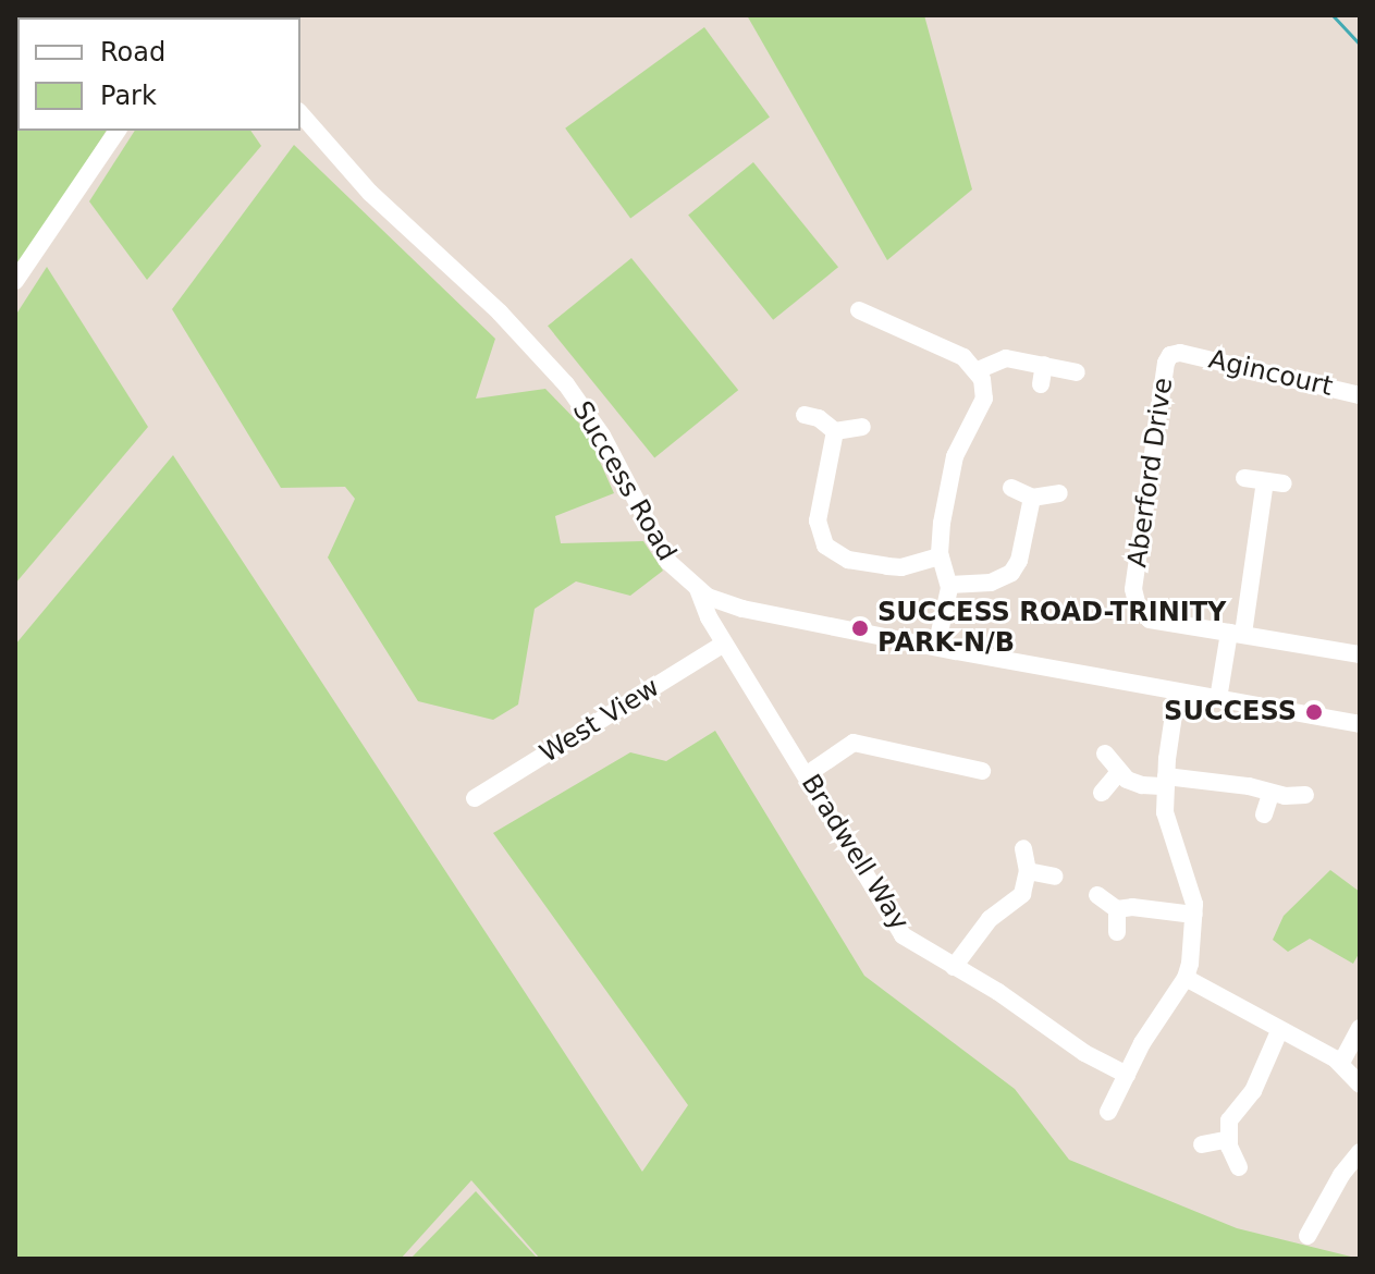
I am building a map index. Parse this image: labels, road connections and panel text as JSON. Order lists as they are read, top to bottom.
{
  "streets": {
    "street": [
      "Agincourt",
      "Aberford Drive",
      "Success Road",
      "West View",
      "Bradwell Way"
    ]
  },
  "crossings": [
    ["Agincourt", "Aberford Drive"],
    ["Success Road", "Bradwell Way"],
    ["West View", "Bradwell Way"]
  ],
  "places": ["SUCCESS ROAD-TRINITY PARK-N/B", "SUCCESS"],
  "legend": ["Road", "Park"]
}
